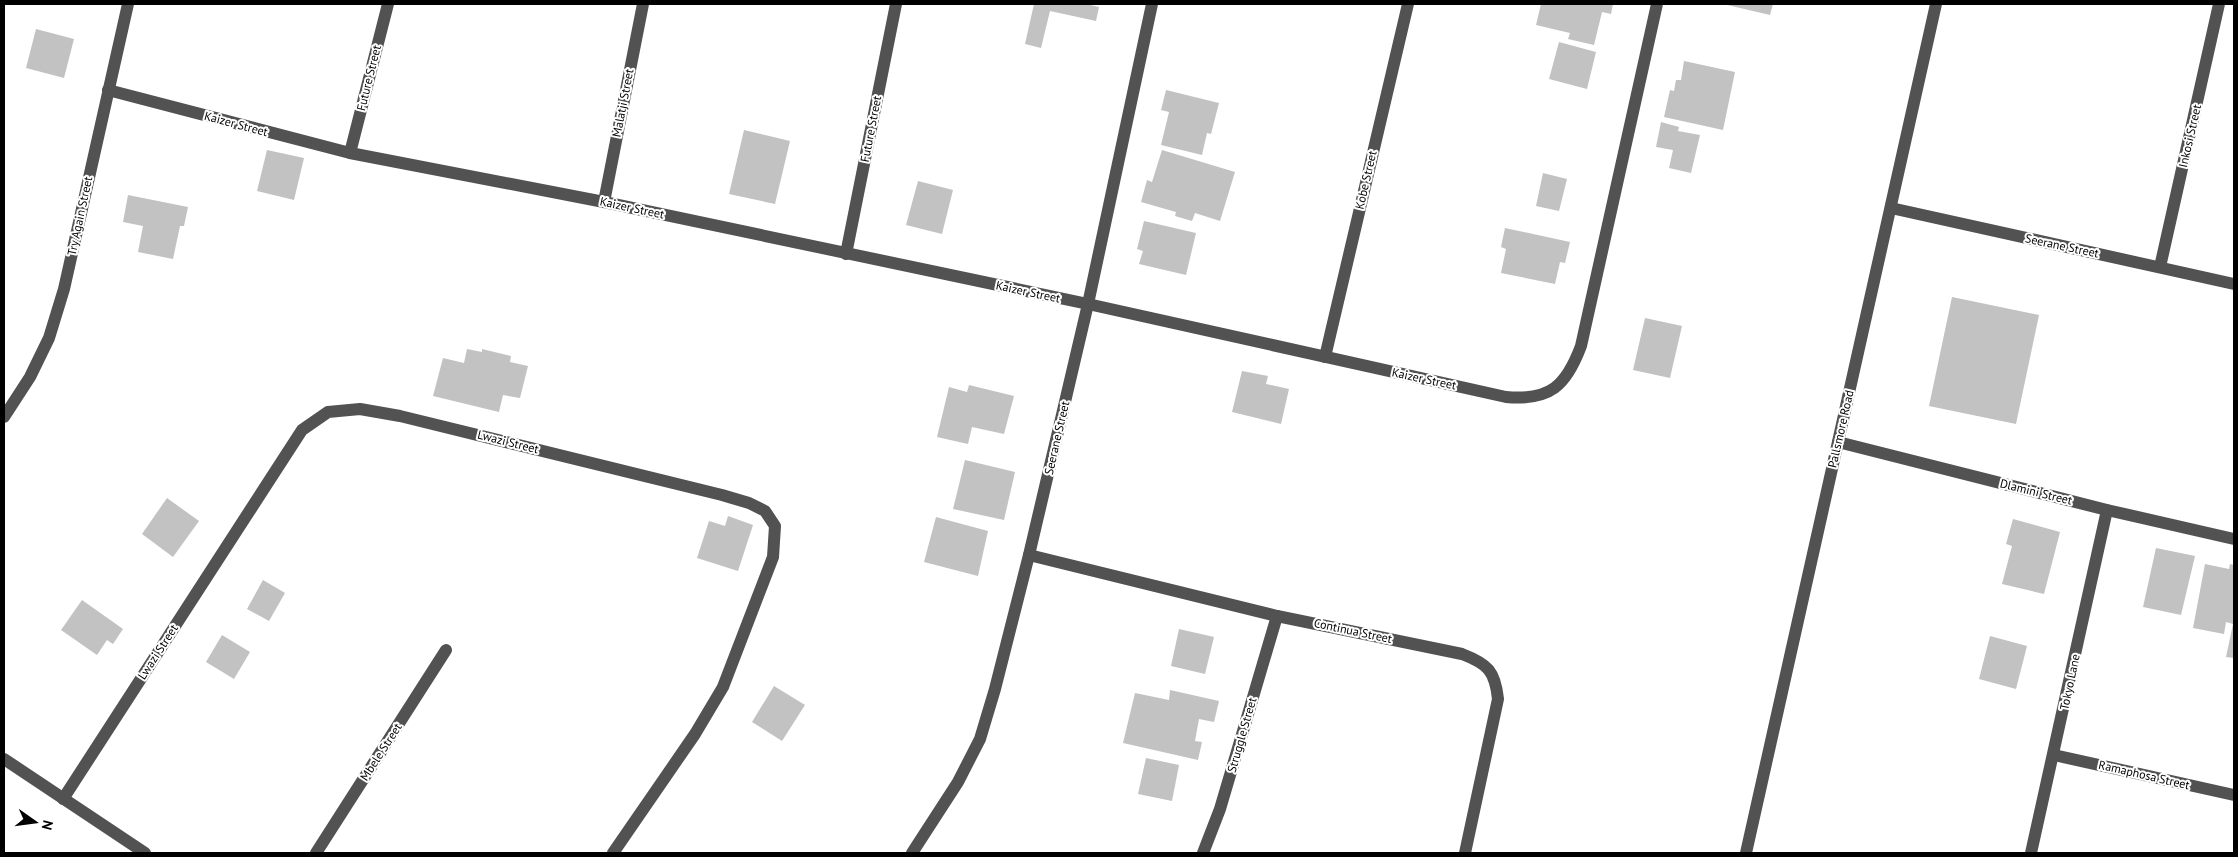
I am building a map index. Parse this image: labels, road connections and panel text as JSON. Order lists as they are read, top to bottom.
{
  "streets": {
    "street": [
      "Future Street",
      "Malatji Street",
      "Kaizer Street",
      "Inkosi Street",
      "Kobe Street",
      "Try Again Street",
      "Seerane Street",
      "Pallsmore Road",
      "Lwazi Street",
      "Dlamini Street",
      "Continua Street",
      "Tokyo Lane",
      "Struggle Street",
      "Mbele Street",
      "Ramaphosa Street"
    ]
  },
  "crossings": [
    ["Future Street", "Kaizer Street"],
    ["Malatji Street", "Kaizer Street"],
    ["Kaizer Street", "Kobe Street"],
    ["Kaizer Street", "Try Again Street"],
    ["Kaizer Street", "Seerane Street"],
    ["Inkosi Street", "Seerane Street"],
    ["Seerane Street", "Pallsmore Road"],
    ["Seerane Street", "Continua Street"],
    ["Pallsmore Road", "Dlamini Street"],
    ["Dlamini Street", "Tokyo Lane"],
    ["Continua Street", "Struggle Street"],
    ["Tokyo Lane", "Ramaphosa Street"]
  ],
  "north": "right"
}
